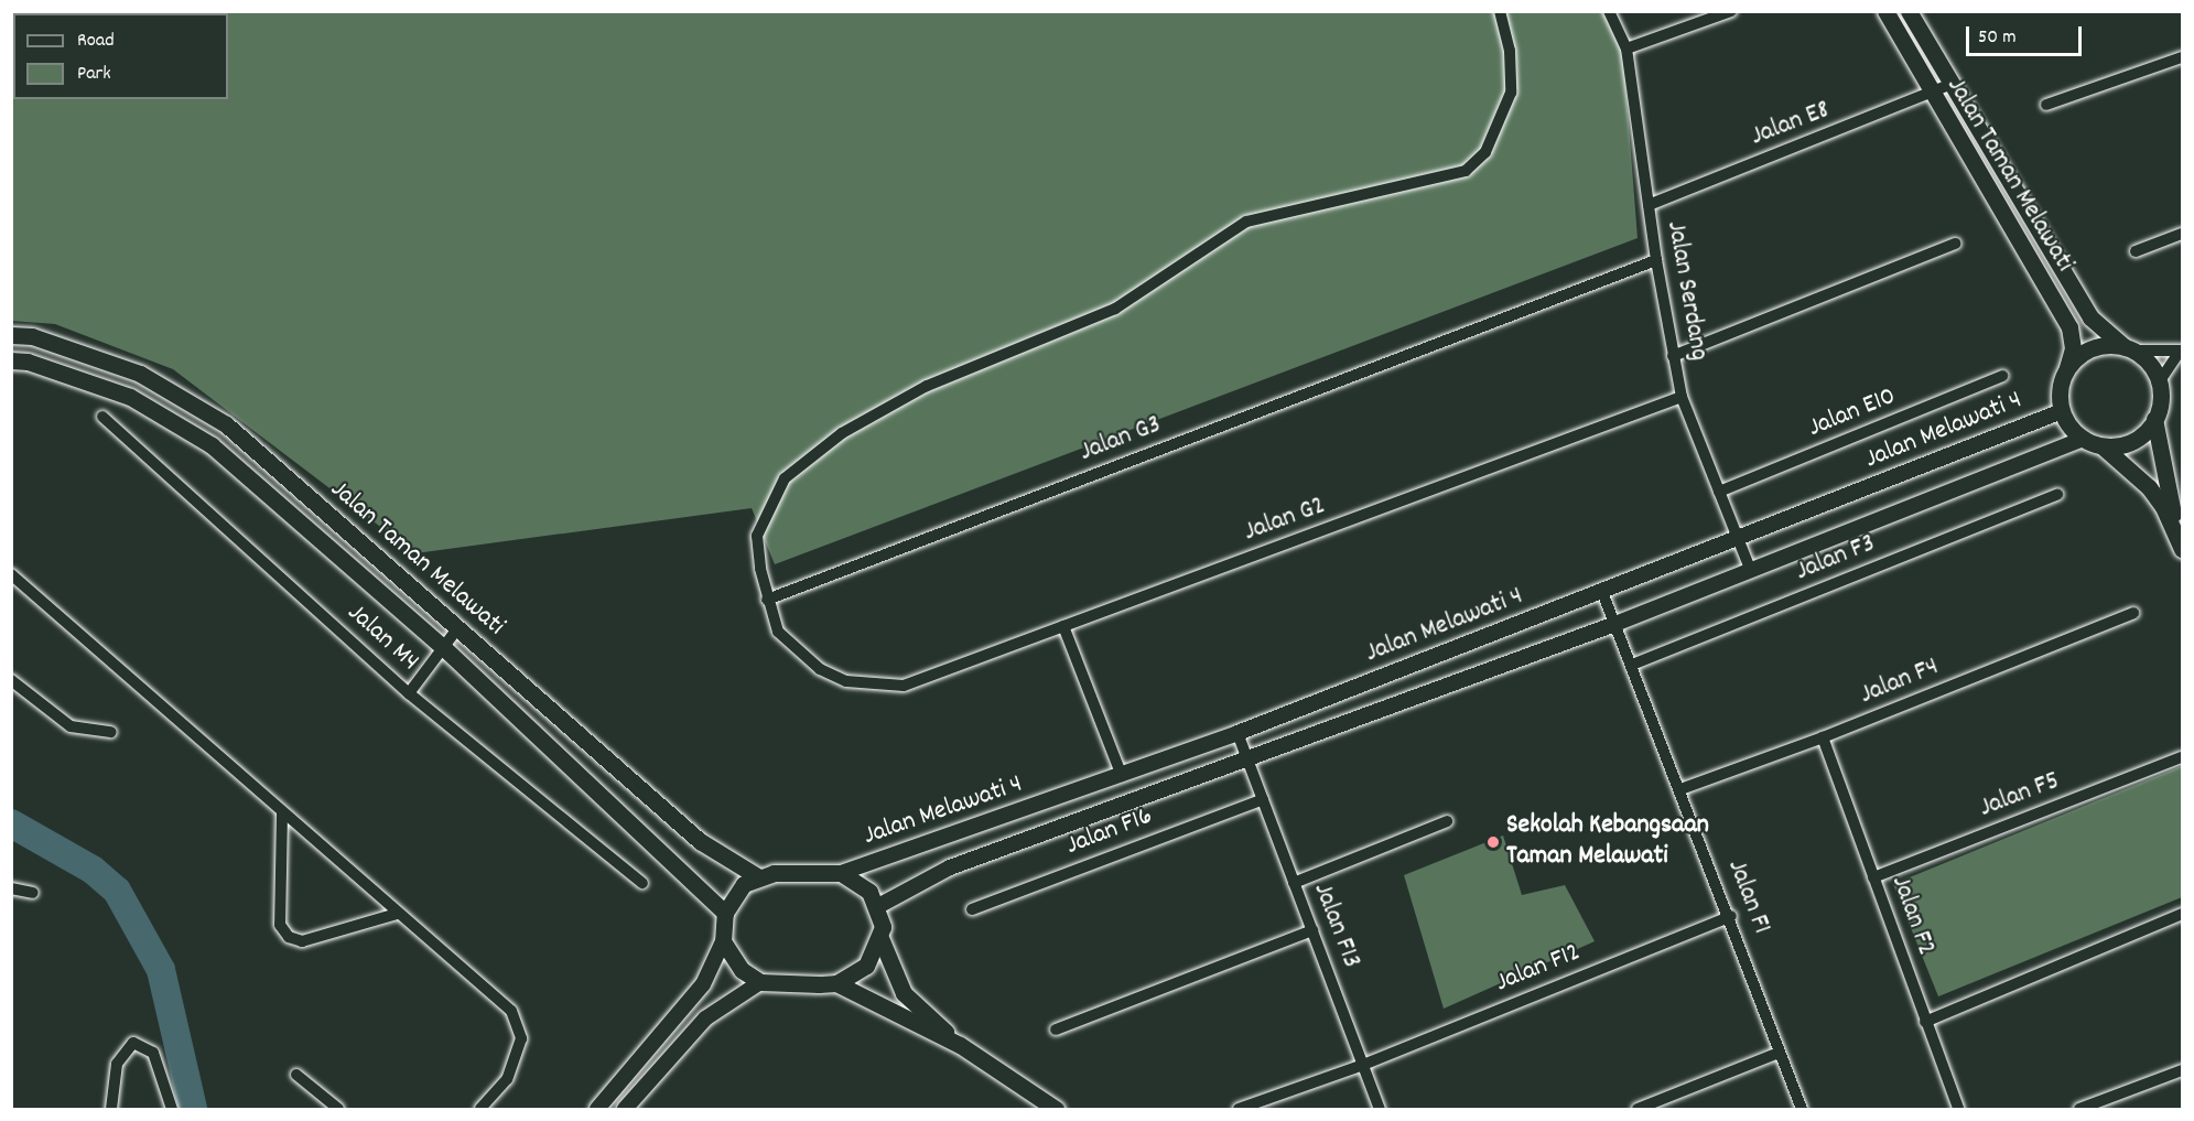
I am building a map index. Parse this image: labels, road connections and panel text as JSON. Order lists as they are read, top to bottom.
{
  "streets": {
    "main road": ["Jalan Taman Melawati"],
    "street": [
      "Jalan E8",
      "Jalan Serdang",
      "Jalan E10",
      "Jalan Melawati 4",
      "Jalan G3",
      "Jalan G2",
      "Jalan F3",
      "Jalan M4",
      "Jalan F4",
      "Jalan F5",
      "Jalan F16",
      "Jalan F1",
      "Jalan F2",
      "Jalan F13",
      "Jalan F12"
    ]
  },
  "crossings": [
    ["Jalan E8", "Jalan Taman Melawati"],
    ["Jalan E8", "Jalan Serdang"],
    ["Jalan Taman Melawati", "Jalan Melawati 4"],
    ["Jalan Serdang", "Jalan E10"],
    ["Jalan Serdang", "Jalan Melawati 4"],
    ["Jalan Serdang", "Jalan G3"],
    ["Jalan Serdang", "Jalan G2"],
    ["Jalan Melawati 4", "Jalan F1"],
    ["Jalan Melawati 4", "Jalan F13"],
    ["Jalan G3", "Jalan G2"],
    ["Jalan F3", "Jalan F1"],
    ["Jalan F4", "Jalan F1"],
    ["Jalan F4", "Jalan F2"],
    ["Jalan F5", "Jalan F2"],
    ["Jalan F16", "Jalan F13"],
    ["Jalan F1", "Jalan F12"],
    ["Jalan F13", "Jalan F12"]
  ],
  "places": ["Sekolah Kebangsaan Taman Melawati"],
  "legend": ["Road", "Park"],
  "scale_bar": "50 m"
}
